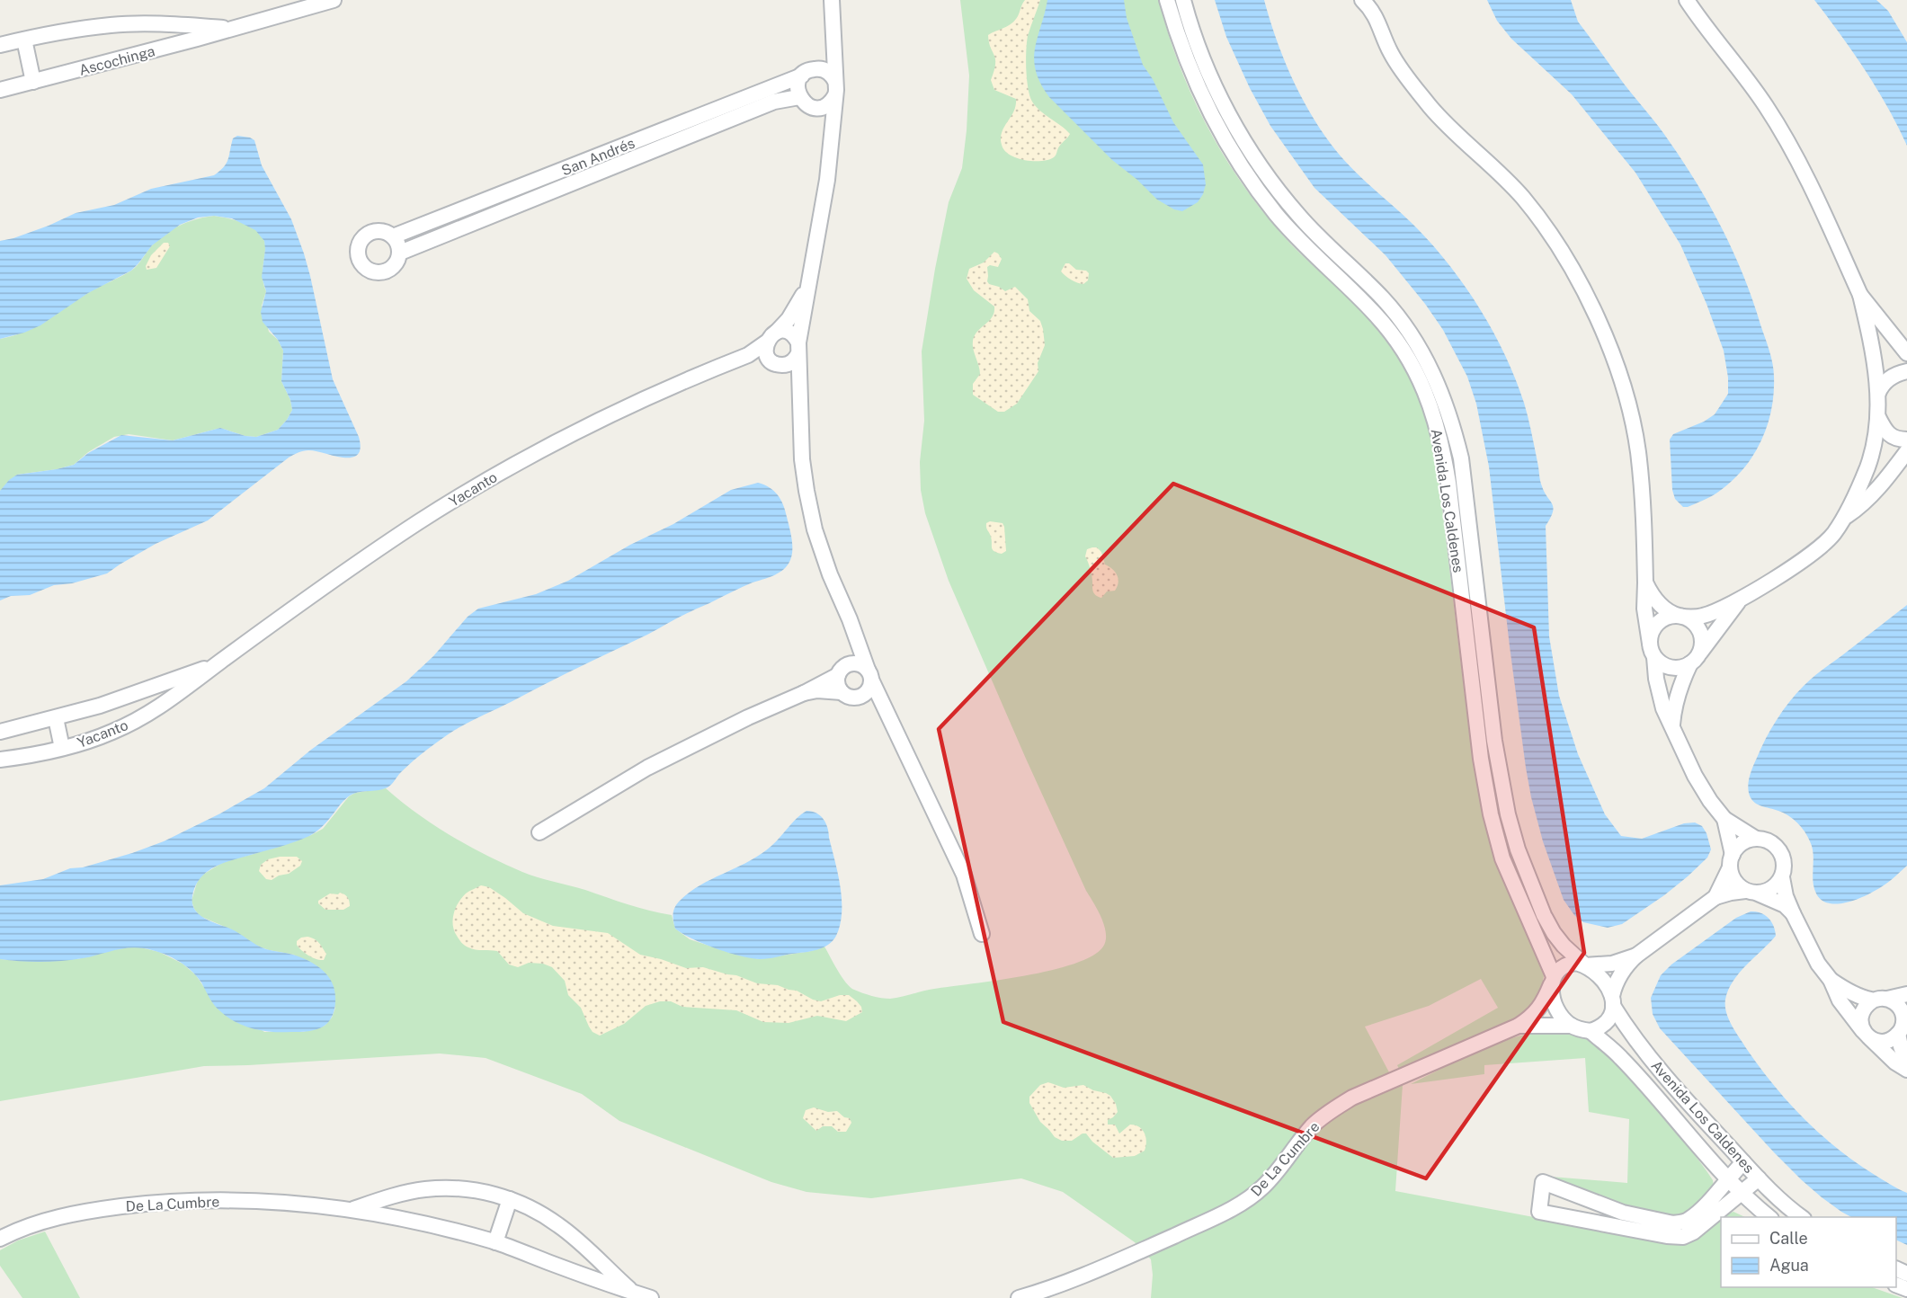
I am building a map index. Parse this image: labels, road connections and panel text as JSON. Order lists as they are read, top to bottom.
{
  "streets": {
    "street": [
      "Ascochinga",
      "San Andrés",
      "Yacanto",
      "Avenida Los Caldenes",
      "De La Cumbre"
    ]
  },
  "legend": ["Calle", "Agua"]
}
